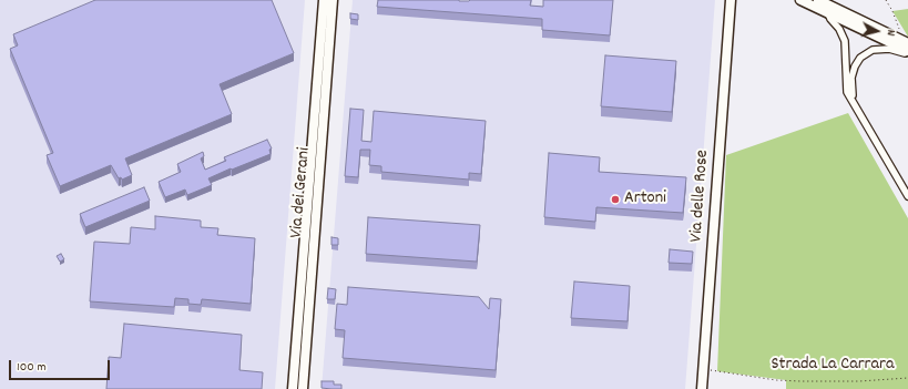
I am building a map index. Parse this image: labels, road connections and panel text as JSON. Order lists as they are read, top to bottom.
{
  "streets": {
    "street": ["Via dei Gerani", "Via delle Rose"],
    "path": ["Strada La Carrara"]
  },
  "crossings": [
    ["Via delle Rose", "Strada La Carrara"]
  ],
  "places": ["Artoni"],
  "scale_bar": "100 m",
  "north": "right"
}
